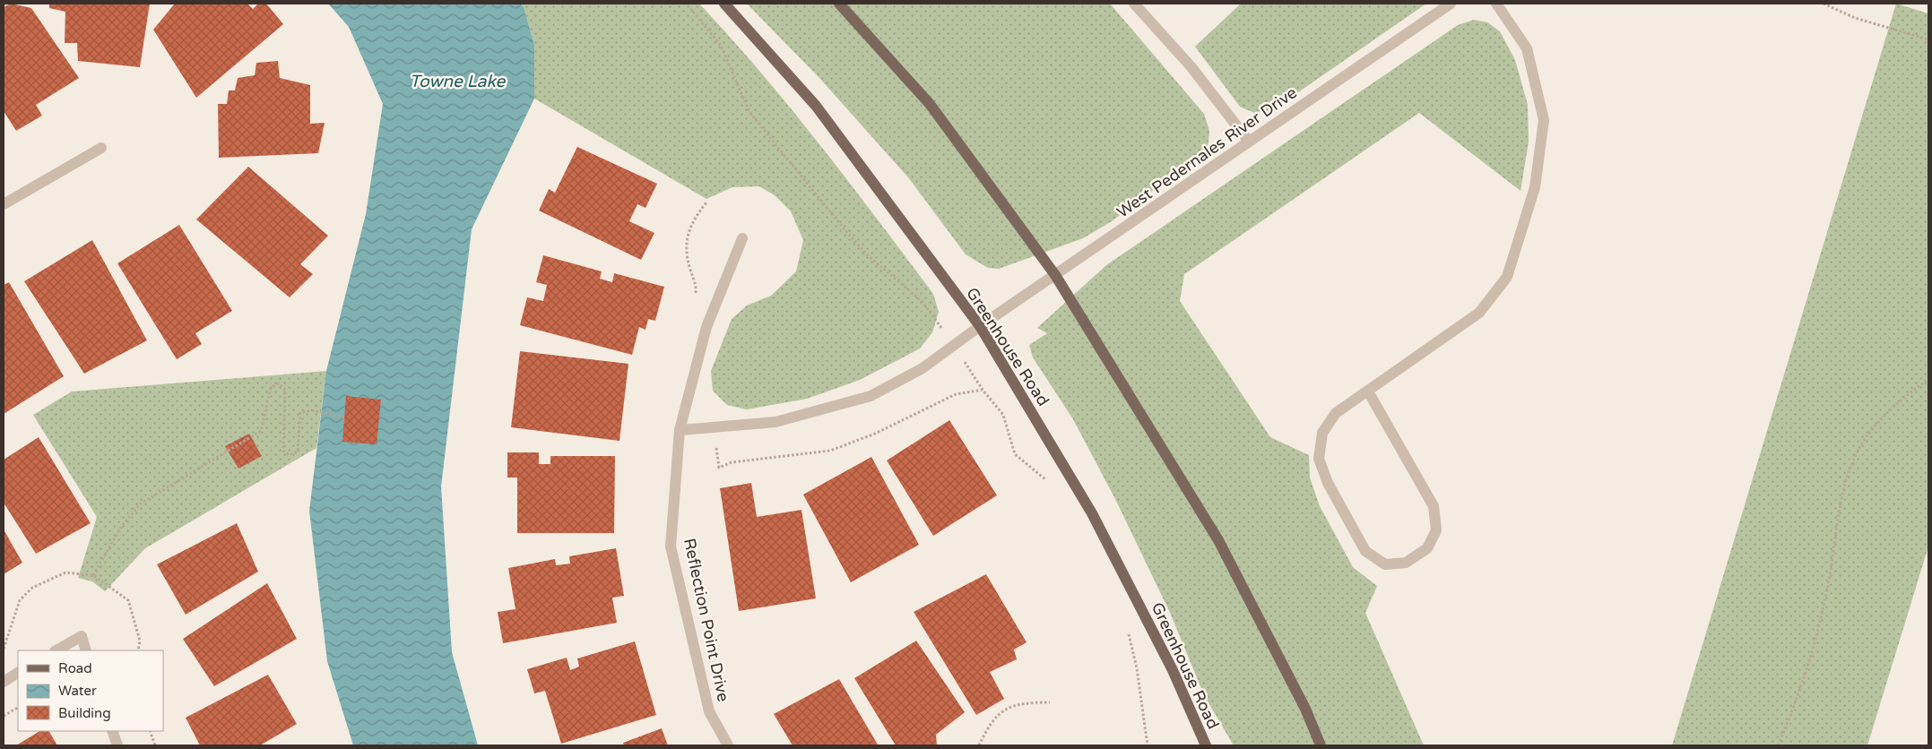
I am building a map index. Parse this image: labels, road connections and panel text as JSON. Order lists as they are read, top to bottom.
{
  "streets": {
    "main road": ["Greenhouse Road"],
    "street": ["West Pedernales River Drive", "Reflection Point Drive"]
  },
  "crossings": [
    ["West Pedernales River Drive", "Greenhouse Road"],
    ["West Pedernales River Drive", "Reflection Point Drive"]
  ],
  "water": ["Towne Lake"],
  "legend": ["Road", "Water", "Building"]
}
